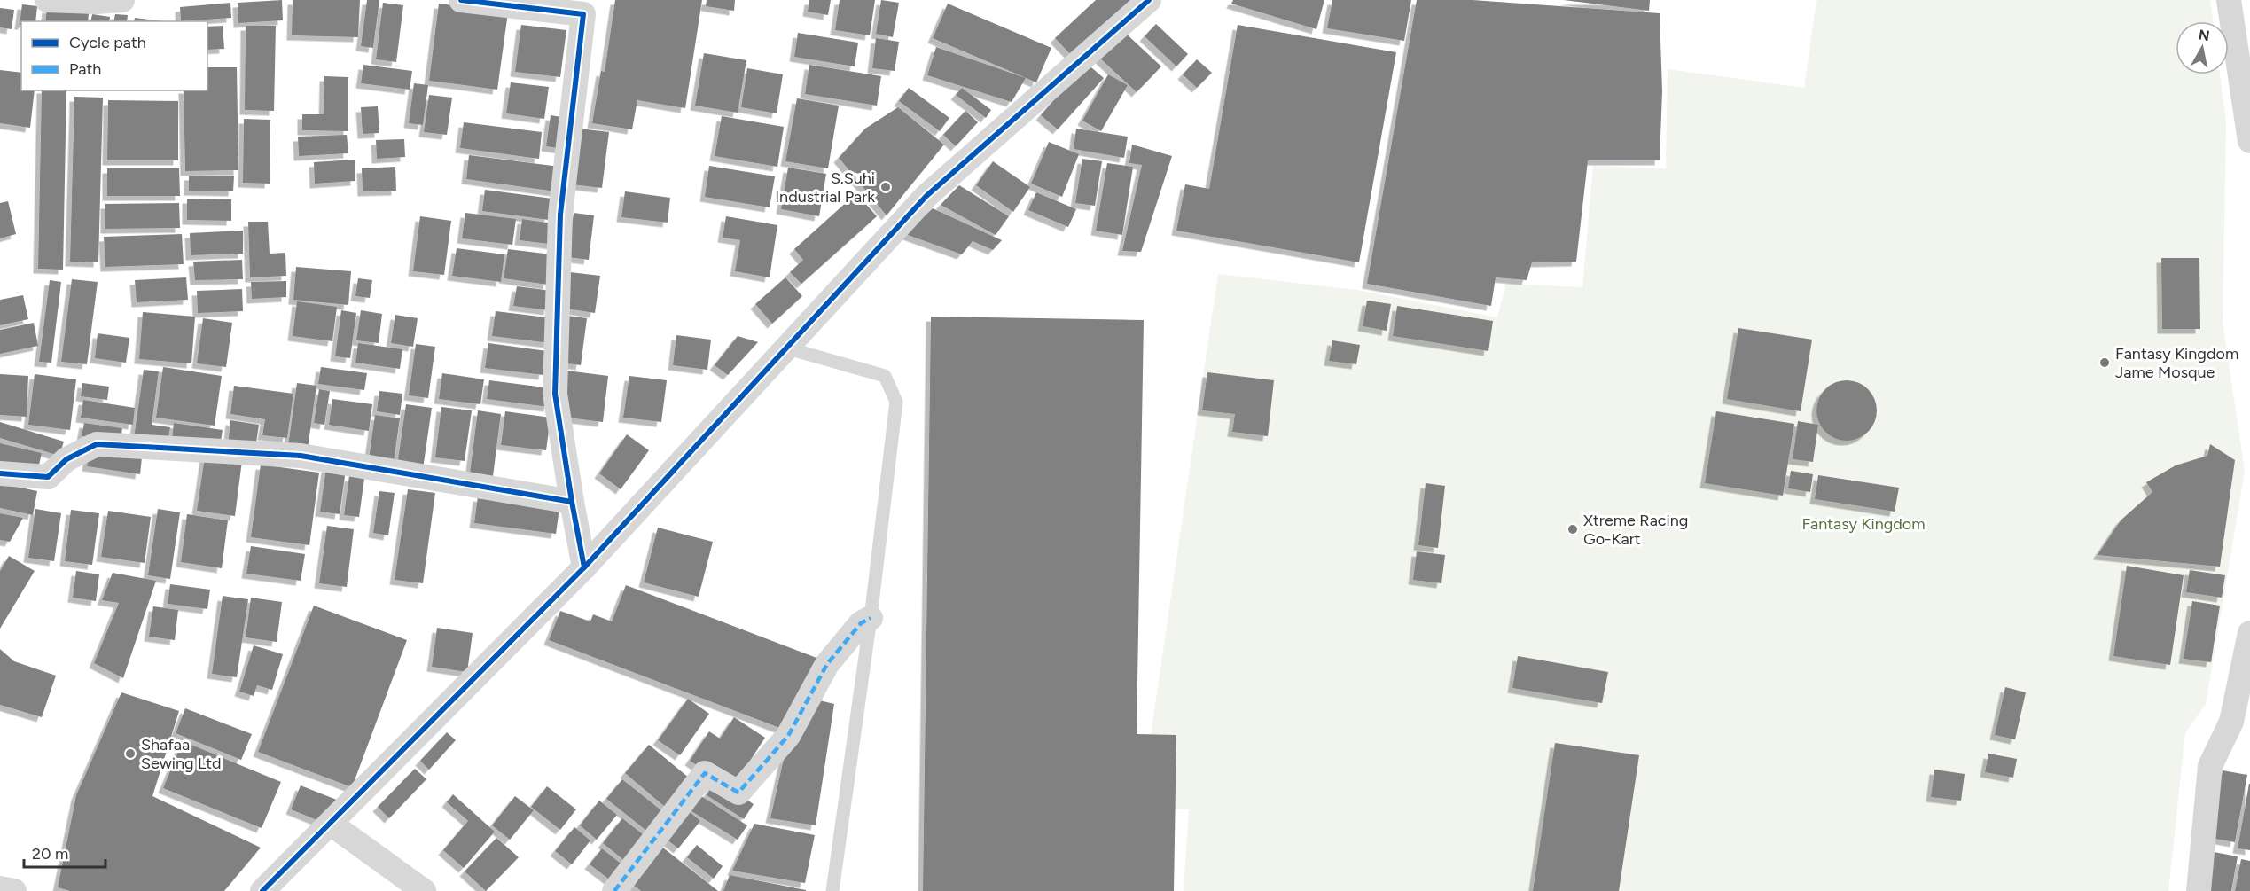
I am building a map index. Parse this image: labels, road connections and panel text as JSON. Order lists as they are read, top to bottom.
{
  "parks": ["Fantasy Kingdom"],
  "places": [
    "S.Suhi Industrial Park",
    "Fantasy Kingdom Jame Mosque",
    "Xtreme Racing Go-Kart",
    "Shafaa Sewing Ltd"
  ],
  "legend": ["Cycle path", "Path"],
  "scale_bar": "20 m",
  "north": "top"
}
